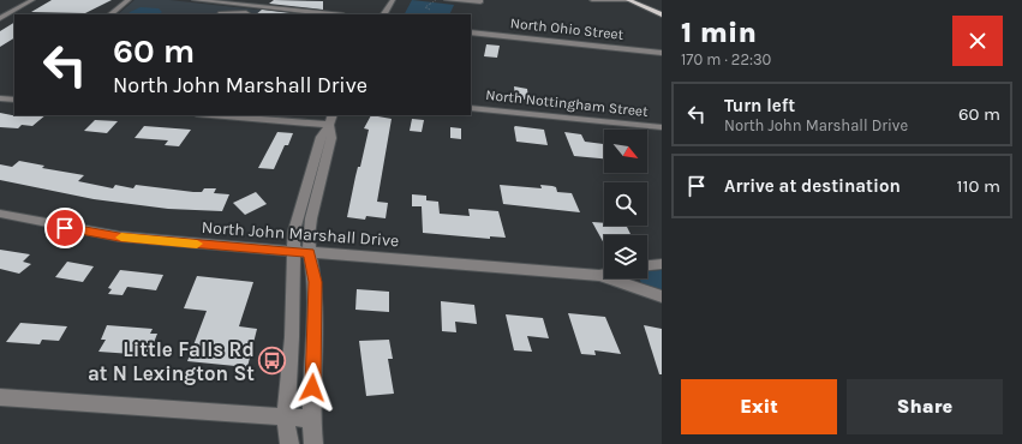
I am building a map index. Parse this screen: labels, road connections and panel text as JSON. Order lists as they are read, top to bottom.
{
  "streets": {
    "street": ["North Ohio Street", "North Nottingham Street", "North John Marshall Drive"]
  },
  "places": {
    "bus stop": ["Little Falls Rd at N Lexington St"]
  },
  "north": "bottom right",
  "page": {
    "heading": ["1 min", "170 m · 22:30"],
    "turn": ["60 m", "North John Marshall Drive"],
    "list": [
      {
        "name": "Turn left",
        "note": "North John Marshall Drive",
        "value": "60 m"
      },
      {
        "name": "Arrive at destination",
        "value": "110 m"
      }
    ],
    "buttons": ["Exit", "Share"]
  }
}
